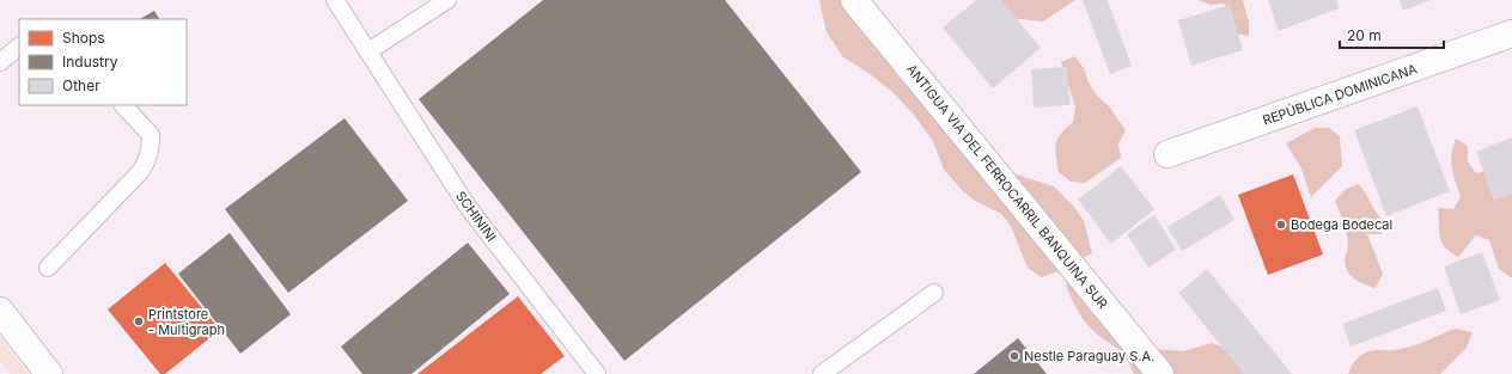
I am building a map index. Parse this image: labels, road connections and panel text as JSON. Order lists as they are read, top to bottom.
{
  "streets": {
    "main road": ["REPÚBLICA DOMINICANA", "ANTIGUA VIA DEL FERROCARRIL BANQUINA SUR"],
    "lane": ["SCHININI"]
  },
  "places": ["Bodega Bodecal", "Printstore - Multigraph", "Nestle Paraguay S.A."],
  "legend": ["Shops", "Industry", "Other"],
  "scale_bar": "20 m"
}
